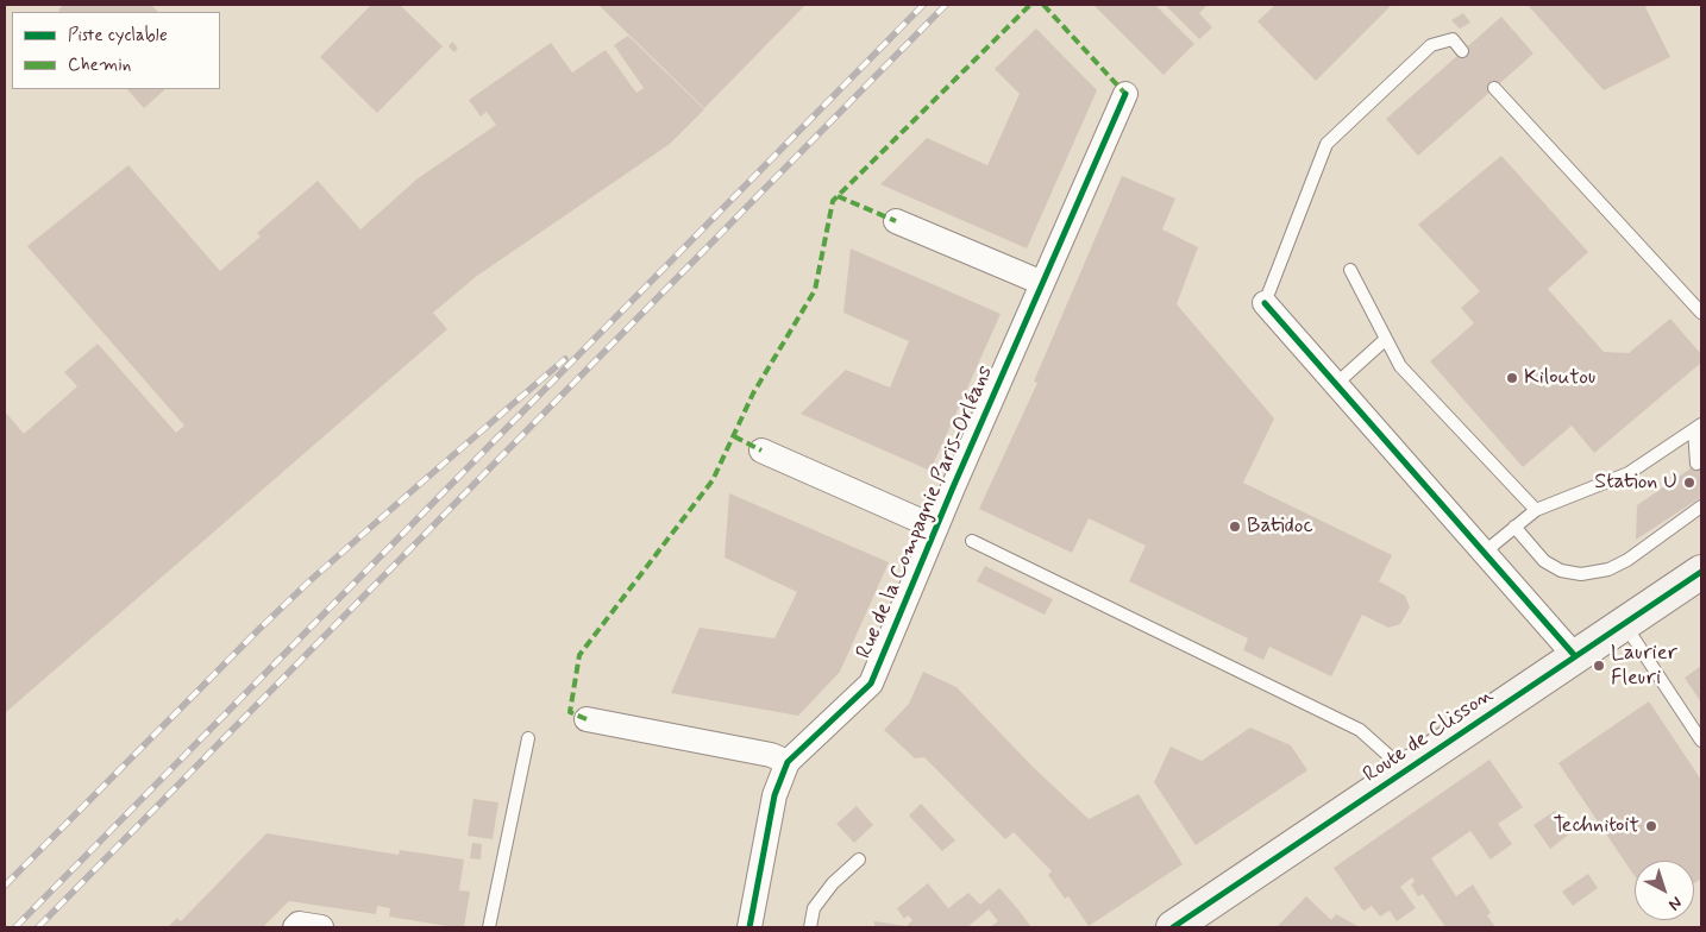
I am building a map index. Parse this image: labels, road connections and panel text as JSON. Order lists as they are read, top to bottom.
{
  "streets": {
    "main road": ["Route de Clisson"],
    "street": ["Rue de la Compagnie Paris-Orléans"]
  },
  "places": [
    "Kiloutou",
    "Station U",
    "Batidoc",
    "Laurier Fleuri",
    "Technitoit"
  ],
  "legend": ["Piste cyclable", "Chemin"],
  "north": "bottom right"
}
